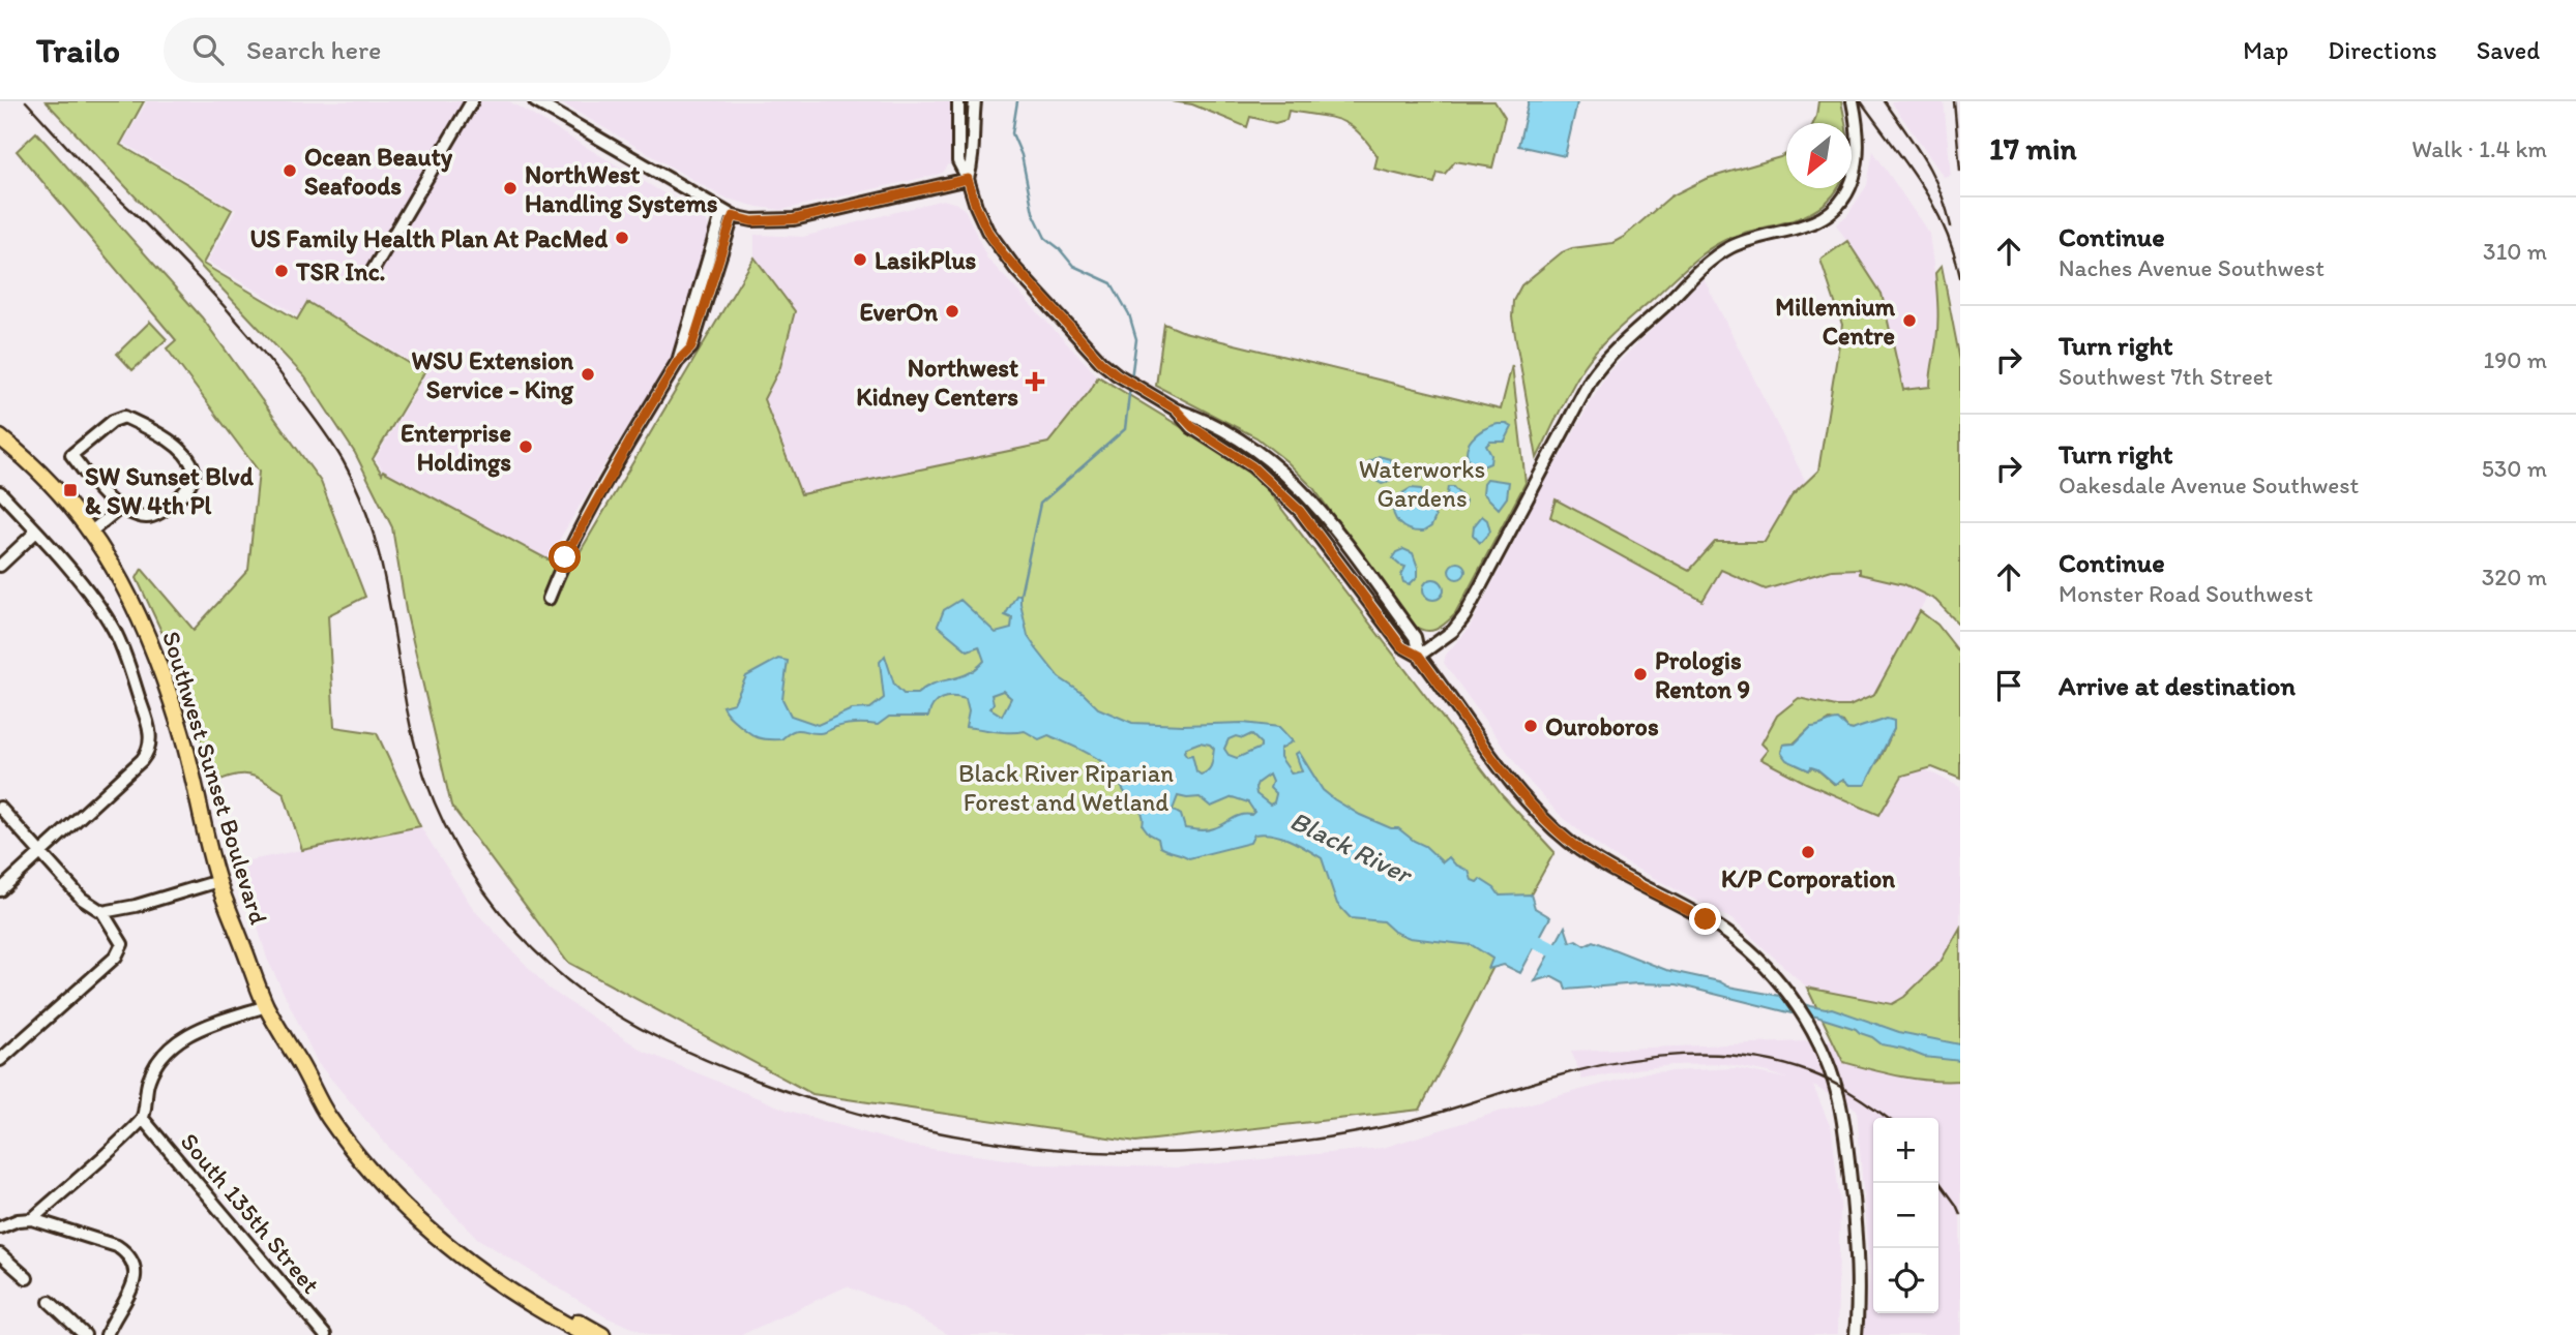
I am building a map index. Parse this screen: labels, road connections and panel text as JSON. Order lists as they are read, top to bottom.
{
  "streets": {
    "main road": ["Southwest Sunset Boulevard"],
    "street": ["South 135th Street"]
  },
  "water": ["Black River"],
  "parks": ["Waterworks Gardens", "Black River Riparian Forest and Wetland"],
  "places": {
    "other": [
      "Ocean Beauty Seafoods",
      "NorthWest Handling Systems",
      "US Family Health Plan At PacMed",
      "LasikPlus",
      "TSR Inc.",
      "EverOn",
      "Millennium Centre",
      "WSU Extension Service - King",
      "Enterprise Holdings",
      "Prologis Renton 9",
      "Ouroboros",
      "K/P Corporation"
    ],
    "health": ["Northwest Kidney Centers"],
    "transit": ["SW Sunset Blvd & SW 4th Pl"]
  },
  "north": "bottom left",
  "page": {
    "header": "Trailo",
    "search": "Search here",
    "nav": ["Map", "Directions", "Saved"],
    "heading": ["17 min", "Walk · 1.4 km"],
    "list": [
      ["Continue", "Naches Avenue Southwest", "310 m"],
      ["Turn right", "Southwest 7th Street", "190 m"],
      ["Turn right", "Oakesdale Avenue Southwest", "530 m"],
      ["Continue", "Monster Road Southwest", "320 m"],
      "Arrive at destination"
    ],
    "map_buttons": ["+", "−"]
  }
}
